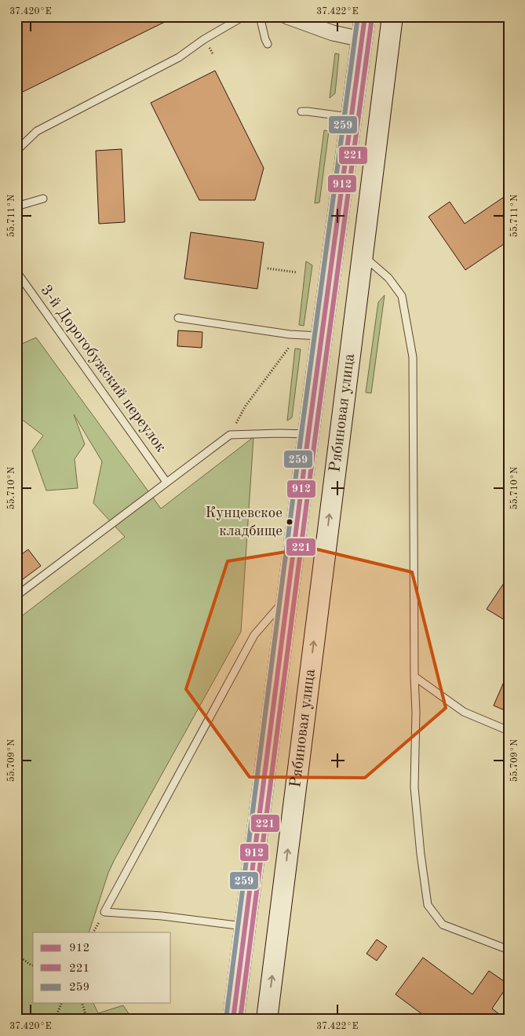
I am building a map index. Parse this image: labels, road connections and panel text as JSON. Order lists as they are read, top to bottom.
{
  "streets": {
    "main road": ["Рябиновая улица"],
    "lane": ["3-й Дорогобужский переулок"]
  },
  "places": ["Кунцевское кладбище"],
  "lines": ["transit line 912", "transit line 259", "transit line 221"],
  "legend": ["912", "221", "259"],
  "coordinates": [
    "37.420°E",
    "37.422°E",
    "55.711°N",
    "55.710°N",
    "55.709°N"
  ]
}
